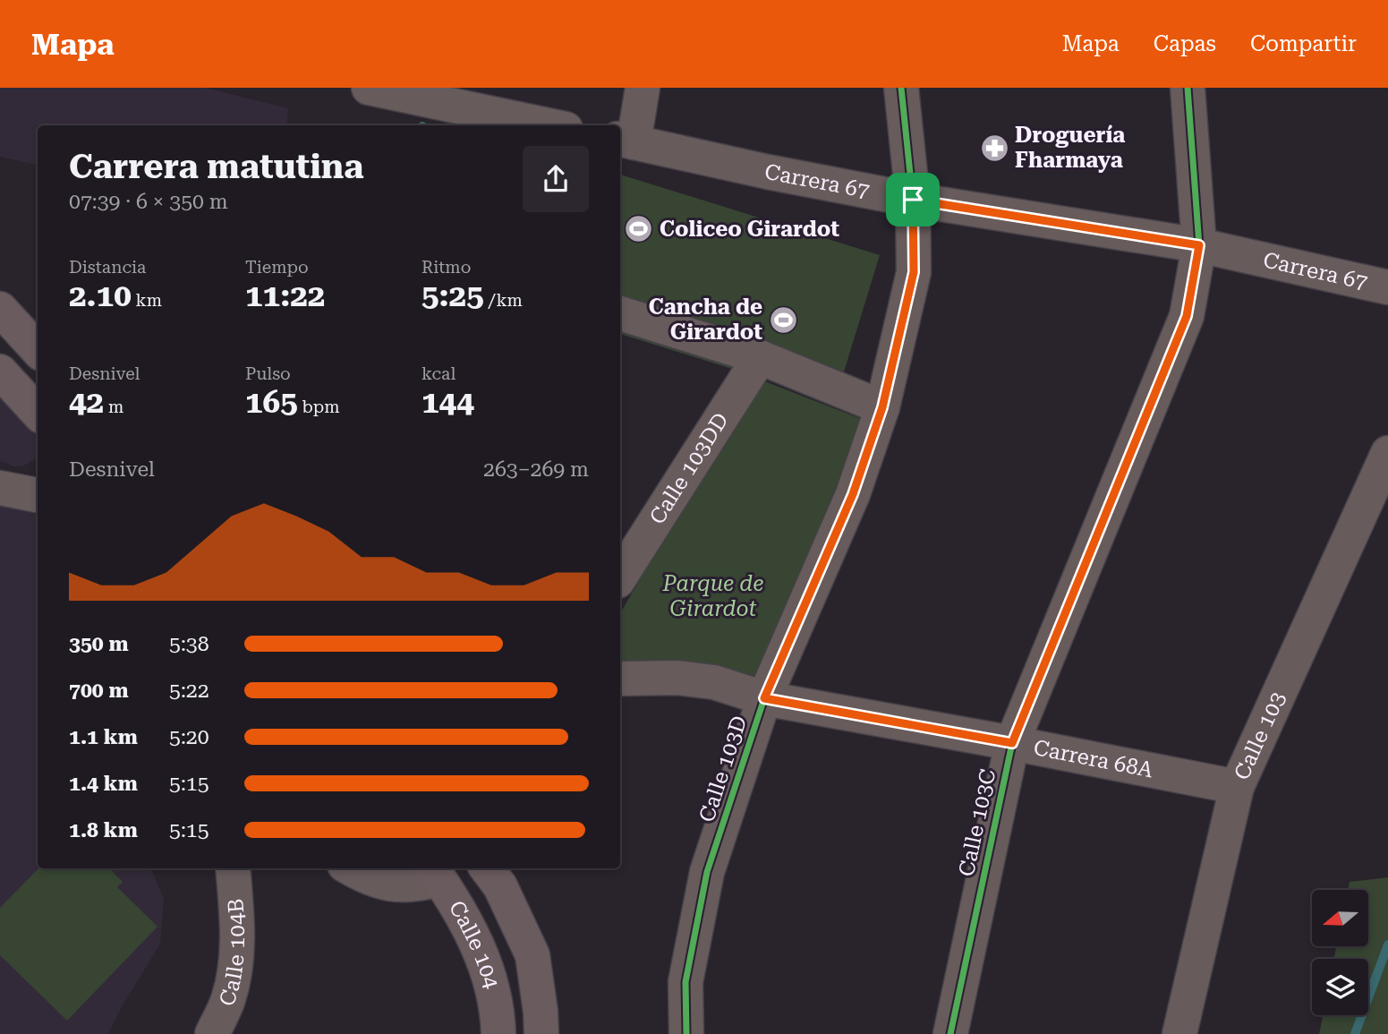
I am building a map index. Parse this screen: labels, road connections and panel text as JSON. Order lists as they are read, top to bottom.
{
  "streets": {
    "main road": ["Calle 104"],
    "street": [
      "Carrera 67",
      "Calle 103DD",
      "Calle 103",
      "Carrera 68A",
      "Calle 103D",
      "Calle 103C",
      "Calle 104B"
    ]
  },
  "crossings": [
    ["Carrera 67", "Calle 103D"],
    ["Carrera 67", "Calle 103C"],
    ["Calle 103", "Carrera 68A"],
    ["Carrera 68A", "Calle 103D"],
    ["Carrera 68A", "Calle 103C"]
  ],
  "parks": ["Parque de Girardot"],
  "places": {
    "pharmacy": ["Droguería Fharmaya"],
    "sports": ["Coliceo Girardot", "Cancha de Girardot"]
  },
  "north": "left",
  "page": {
    "header": "Mapa",
    "nav": ["Mapa", "Capas", "Compartir"],
    "heading": ["Carrera matutina", "07:39 · 6 × 350 m"],
    "stats": [
      ["Distancia", "2.10 km"],
      ["Tiempo", "11:22"],
      ["Ritmo", "5:25 /km"],
      ["Desnivel", "42 m"],
      ["Pulso", "165 bpm"],
      ["kcal", "144"]
    ],
    "chart": ["Desnivel", "263–269 m"],
    "list": [
      {
        "name": "350 m",
        "note": "5:38"
      },
      {
        "name": "700 m",
        "note": "5:22"
      },
      {
        "name": "1.1 km",
        "note": "5:20"
      },
      {
        "name": "1.4 km",
        "note": "5:15"
      },
      {
        "name": "1.8 km",
        "note": "5:15"
      }
    ]
  }
}
